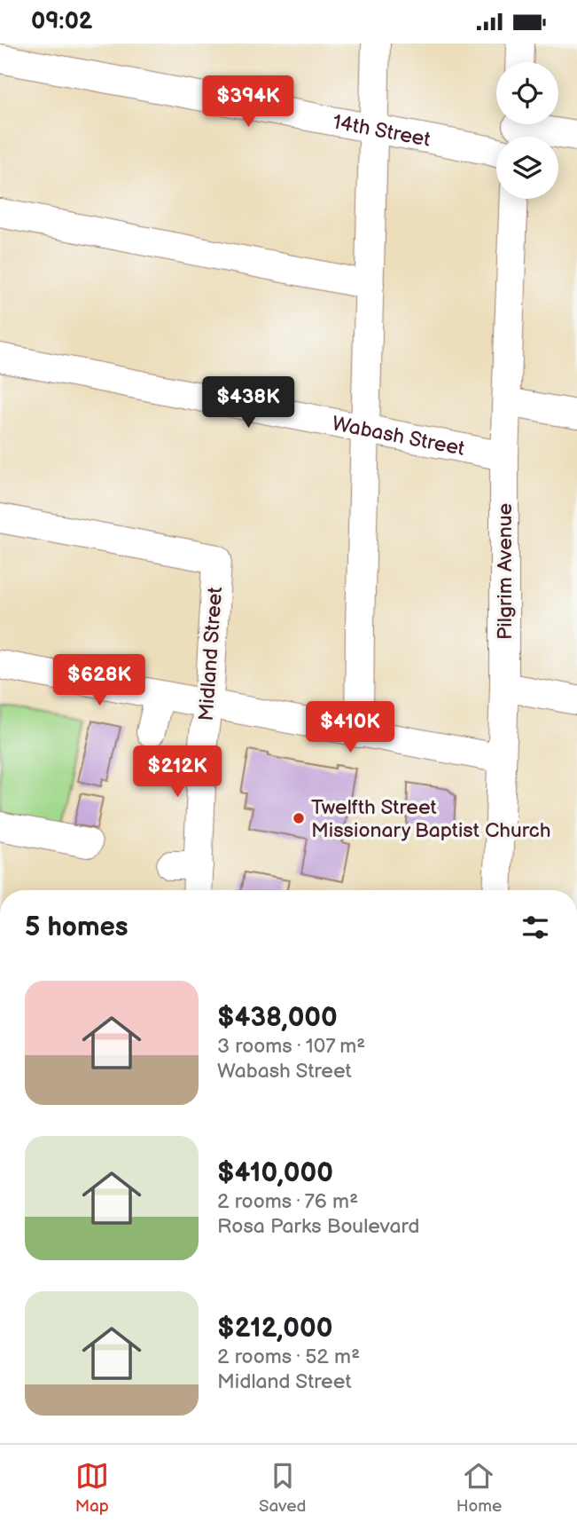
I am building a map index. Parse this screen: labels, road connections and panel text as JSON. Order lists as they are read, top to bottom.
{
  "streets": {
    "street": [
      "14th Street",
      "Wabash Street",
      "Pilgrim Avenue",
      "Midland Street"
    ]
  },
  "crossings": [
    ["Wabash Street", "Pilgrim Avenue"]
  ],
  "places": ["Twelfth Street Missionary Baptist Church"],
  "page": {
    "status": "09:02",
    "price": [
      "$394K",
      "$438K",
      "$628K",
      "$410K",
      "$212K"
    ],
    "heading": "5 homes",
    "list": [
      {
        "name": "$438,000",
        "note": "3 rooms · 107 m² · Wabash Street"
      },
      {
        "name": "$410,000",
        "note": "2 rooms · 76 m² · Rosa Parks Boulevard"
      },
      {
        "name": "$212,000",
        "note": "2 rooms · 52 m² · Midland Street"
      }
    ],
    "tabs": ["Map", "Saved", "Home"]
  }
}
